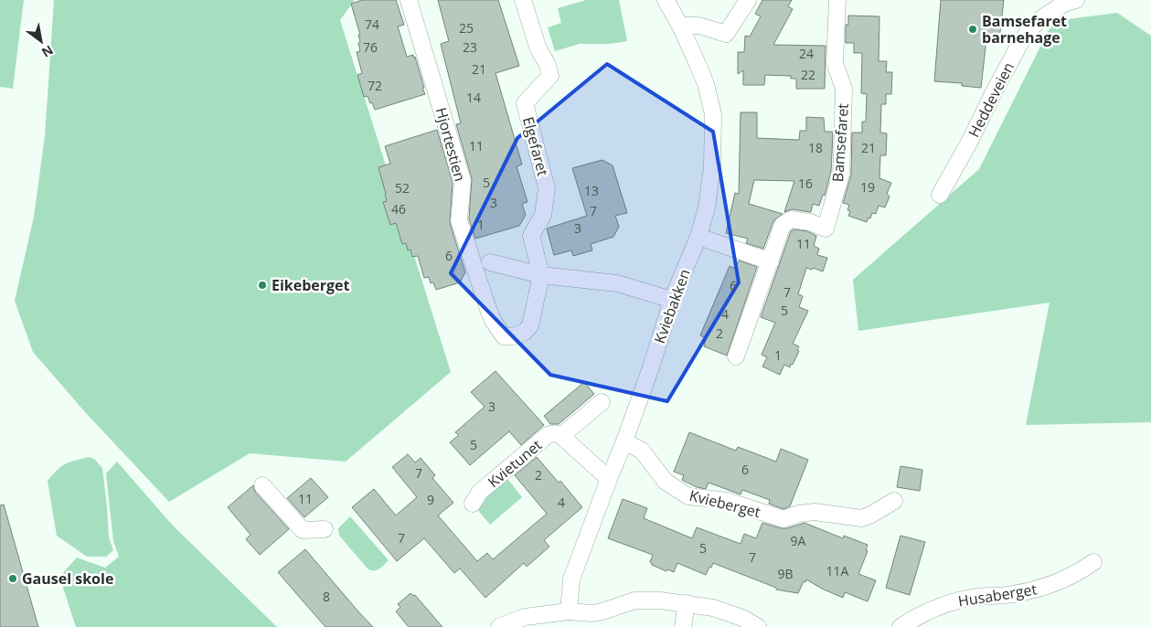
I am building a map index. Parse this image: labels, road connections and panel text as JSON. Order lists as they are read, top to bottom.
{
  "streets": {
    "street": [
      "Heddeveien",
      "Bamsefaret",
      "Hjortestien",
      "Elgefaret",
      "Kviebakken",
      "Kvietunet",
      "Kvieberget",
      "Husaberget"
    ]
  },
  "crossings": [
    ["Hjortestien", "Elgefaret"],
    ["Kviebakken", "Kvietunet"],
    ["Kviebakken", "Kvieberget"]
  ],
  "places": ["Bamsefaret barnehage", "Eikeberget", "Gausel skole"],
  "house_numbers": [
    "74",
    "25",
    "76",
    "23",
    "24",
    "21",
    "22",
    "72",
    "14",
    "11",
    "18",
    "21",
    "5",
    "16",
    "19",
    "52",
    "13",
    "3",
    "46",
    "7",
    "1",
    "3",
    "11",
    "6",
    "6",
    "7",
    "5",
    "4",
    "2",
    "1",
    "3",
    "5",
    "6",
    "7",
    "2",
    "11",
    "9",
    "4",
    "7",
    "9A",
    "5",
    "7",
    "11A",
    "9B",
    "8"
  ],
  "north": "bottom right"
}
